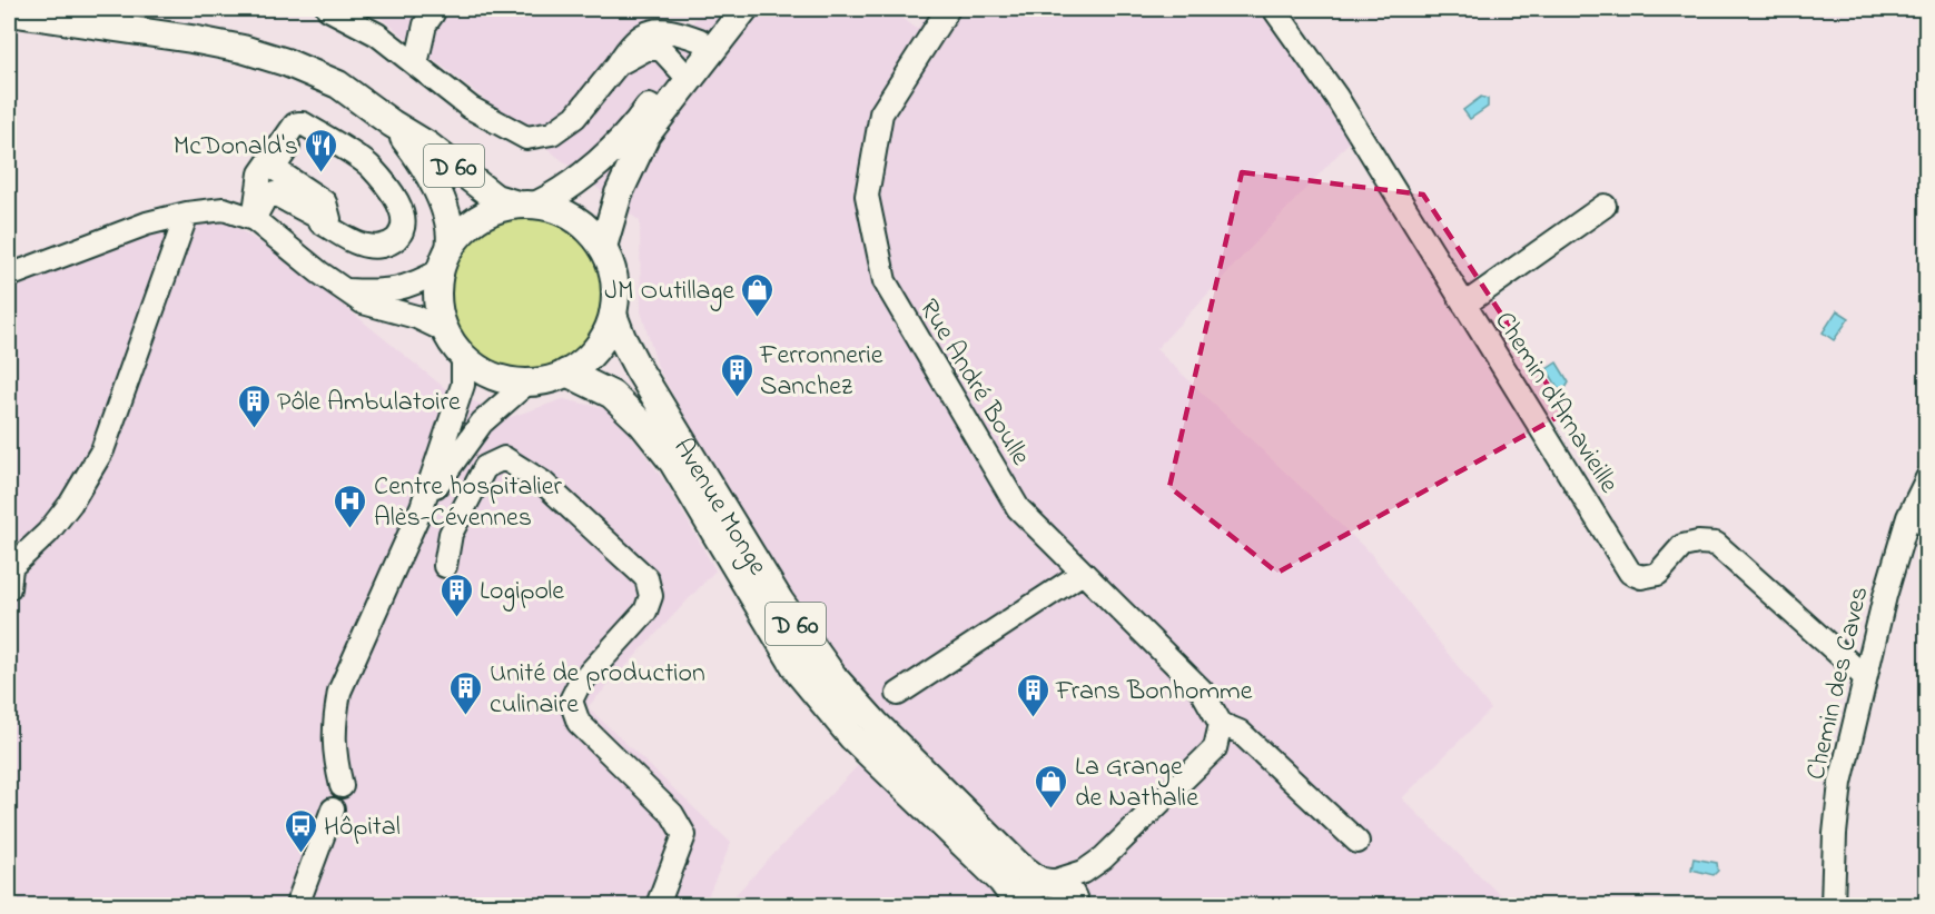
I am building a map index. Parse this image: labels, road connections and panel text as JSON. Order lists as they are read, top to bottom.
{
  "streets": {
    "main road": ["D 60", "Avenue Monge"],
    "street": ["Rue André Boulle", "Chemin d'Arnavieille", "Chemin des Caves"]
  },
  "crossings": [
    ["D 60", "Avenue Monge"],
    ["Chemin d'Arnavieille", "Chemin des Caves"]
  ],
  "places": {
    "restaurant": ["McDonald's"],
    "shop": ["JM Outillage", "La Grange de Nathalie"],
    "building": [
      "Ferronnerie Sanchez",
      "Pôle Ambulatoire",
      "Logipole",
      "Unité de production culinaire",
      "Frans Bonhomme"
    ],
    "hospital": ["Centre hospitalier Alès-Cévennes"],
    "bus stop": ["Hôpital"]
  }
}
